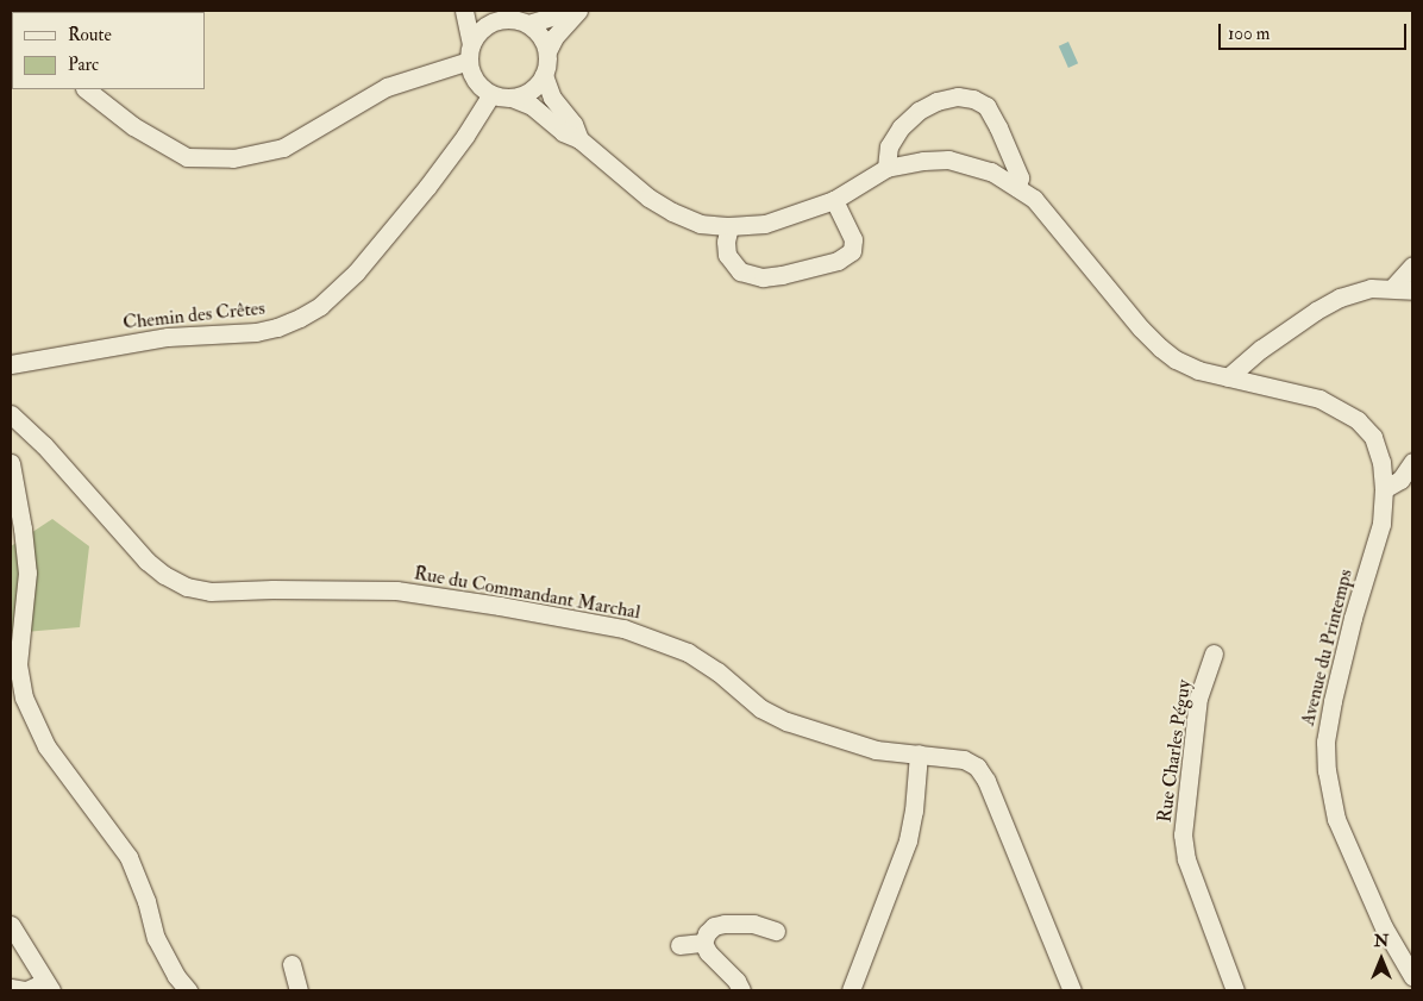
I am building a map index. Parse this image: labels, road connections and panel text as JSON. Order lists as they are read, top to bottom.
{
  "streets": {
    "street": [
      "Chemin des Crêtes",
      "Rue du Commandant Marchal",
      "Avenue du Printemps",
      "Rue Charles Péguy"
    ]
  },
  "crossings": [
    ["Chemin des Crêtes", "Avenue du Printemps"]
  ],
  "legend": ["Route", "Parc"],
  "scale_bar": "100 m",
  "north": "top"
}
